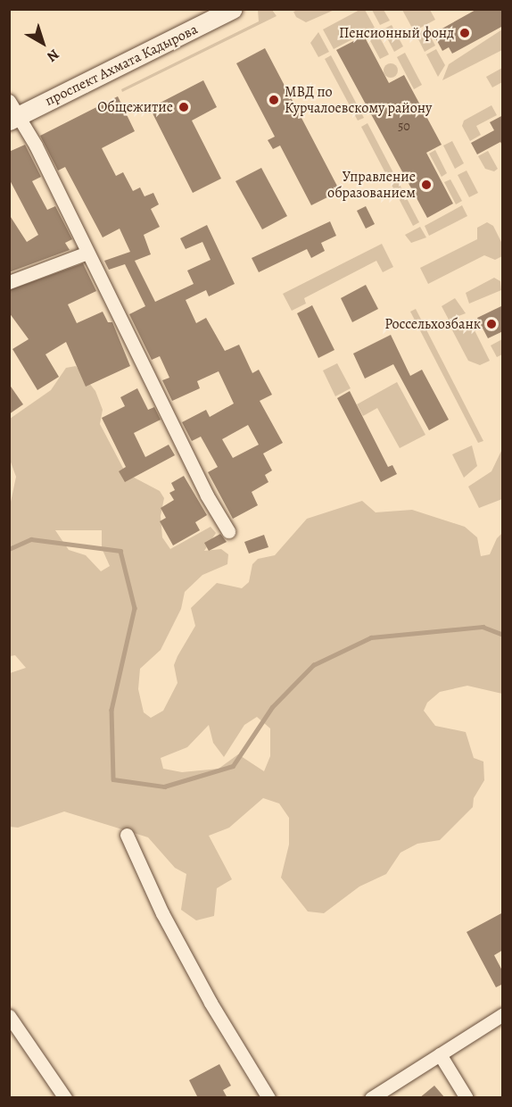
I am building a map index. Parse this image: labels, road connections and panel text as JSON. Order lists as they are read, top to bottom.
{
  "streets": {
    "main road": ["проспект Ахмата Кадырова"]
  },
  "places": [
    "Пенсионный фонд",
    "МВД по Курчалоевскому району",
    "Общежитие",
    "Управление образованием",
    "Россельхозбанк"
  ],
  "house_numbers": ["50"],
  "north": "bottom right"
}
